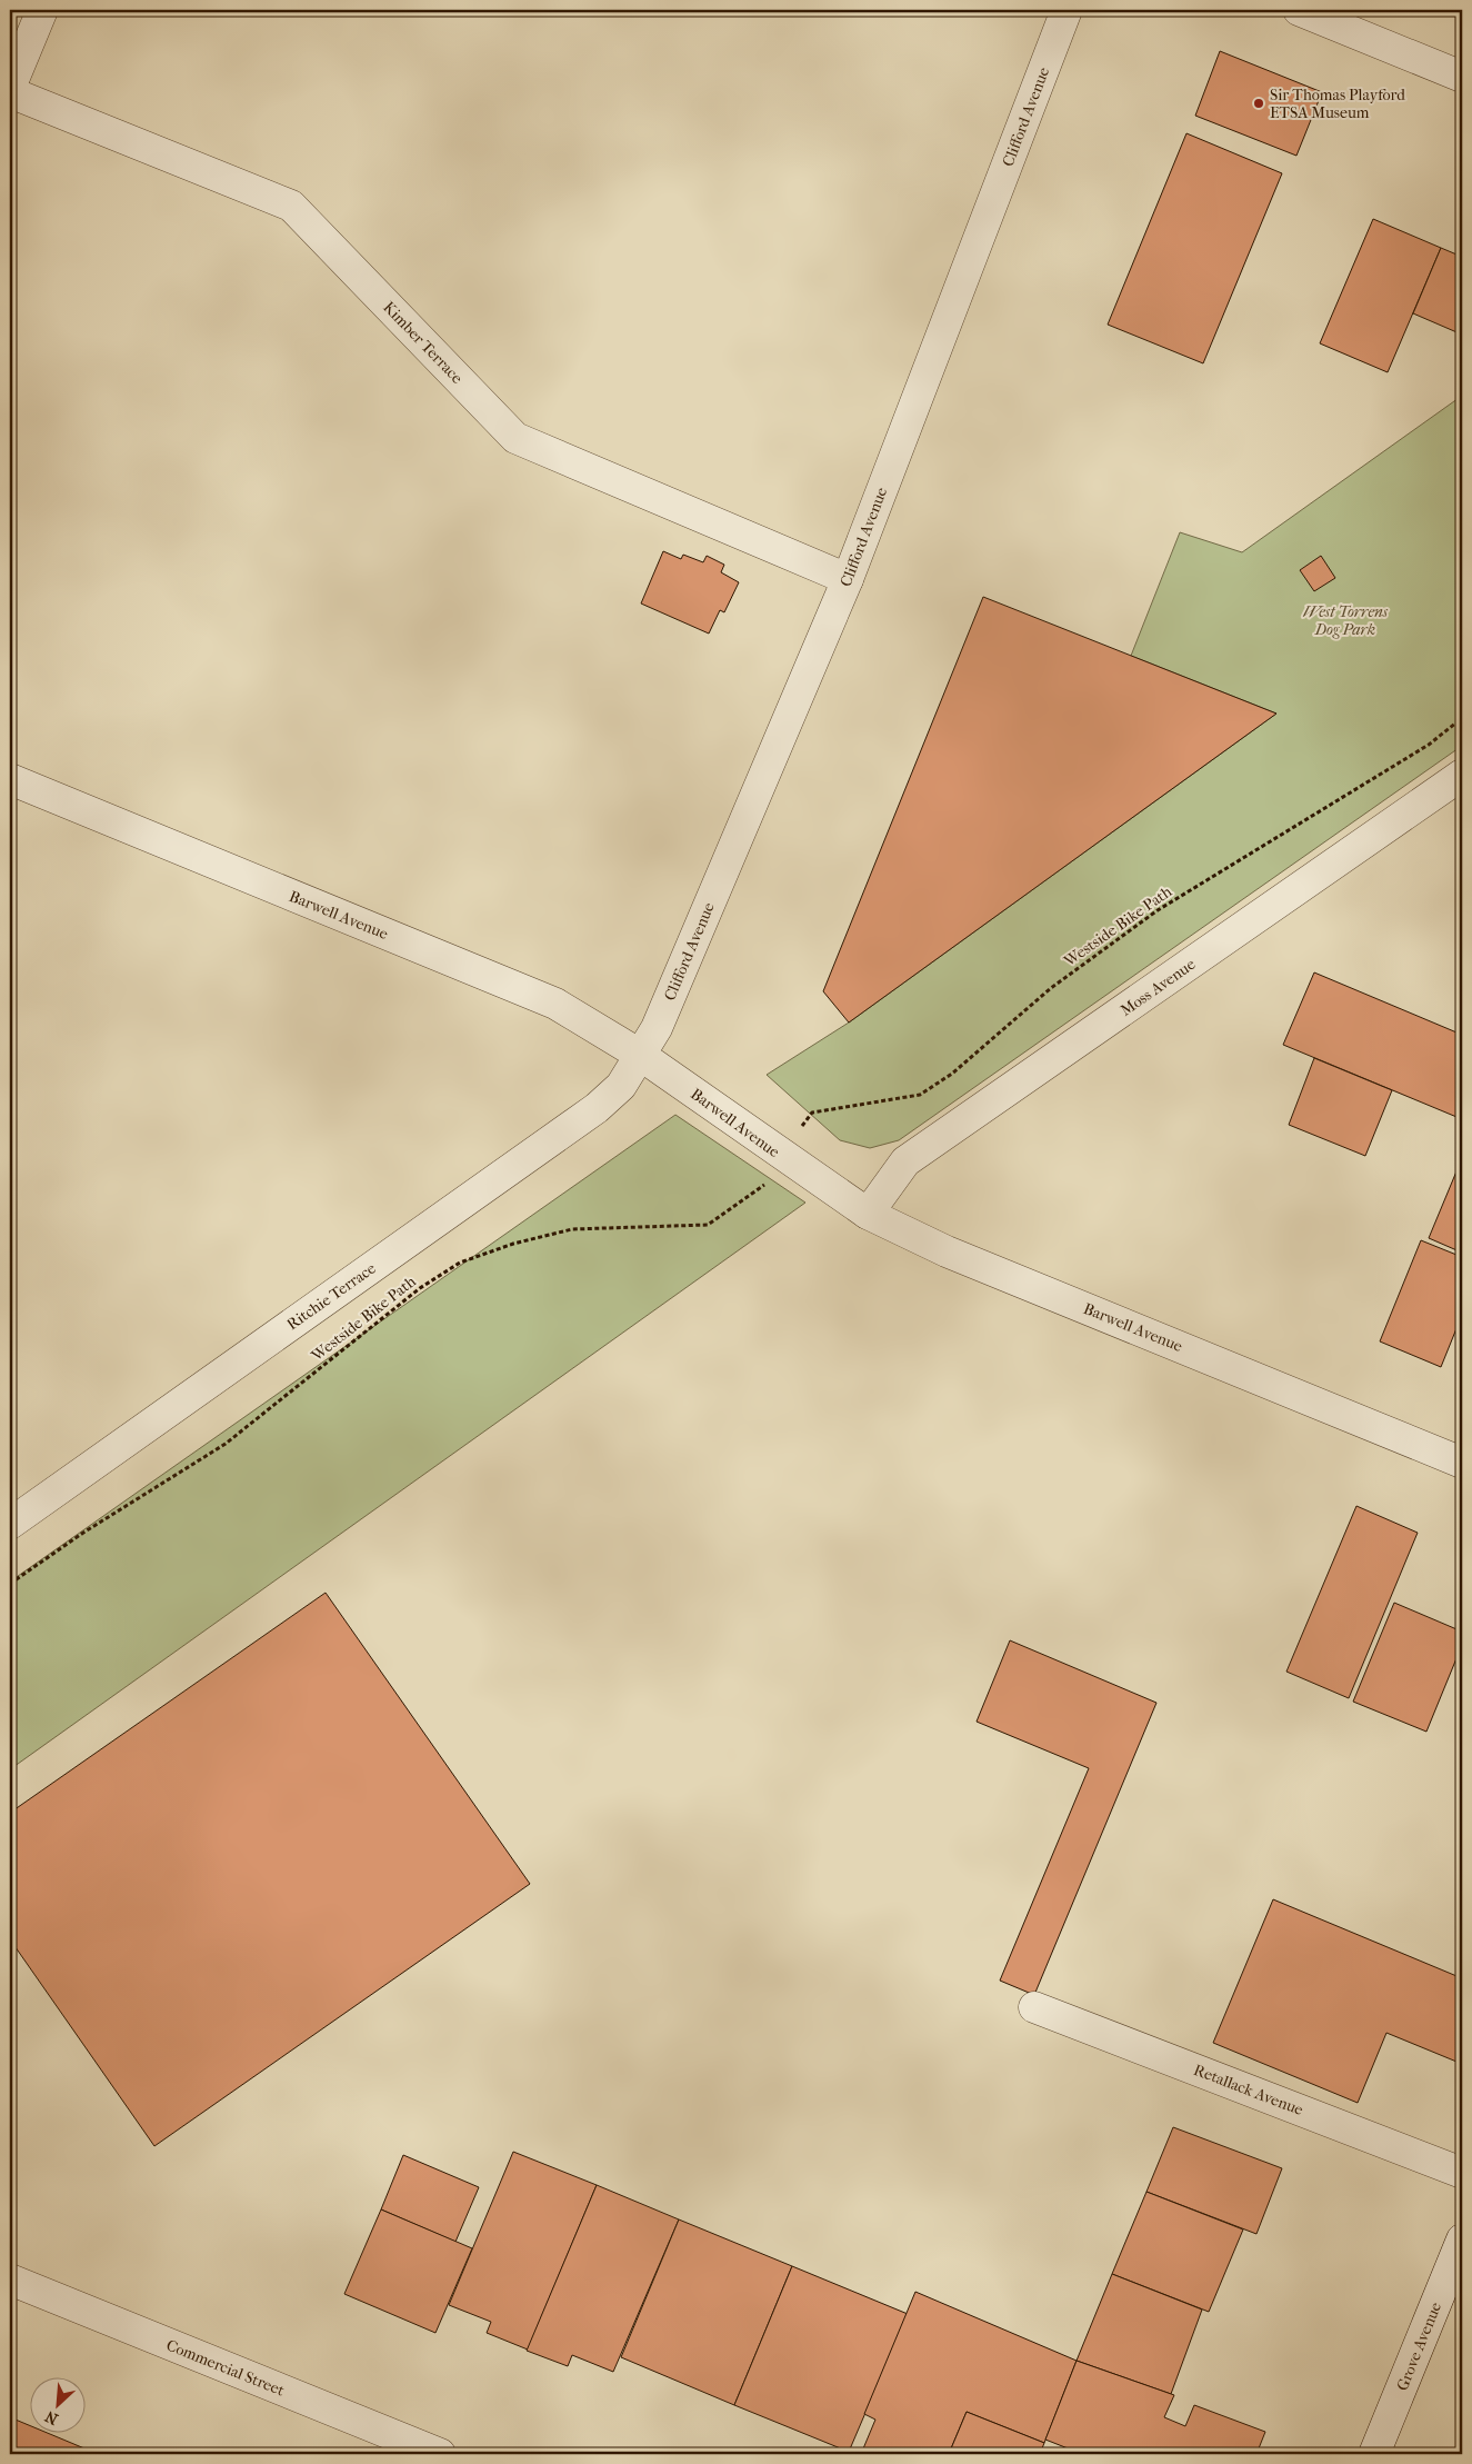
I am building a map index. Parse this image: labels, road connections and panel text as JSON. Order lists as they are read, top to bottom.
{
  "streets": {
    "street": [
      "Clifford Avenue",
      "Kimber Terrace",
      "Barwell Avenue",
      "Moss Avenue",
      "Ritchie Terrace",
      "Retallack Avenue",
      "Grove Avenue",
      "Commercial Street"
    ],
    "path": ["Westside Bike Path"]
  },
  "crossings": [
    ["Clifford Avenue", "Kimber Terrace"],
    ["Clifford Avenue", "Barwell Avenue"],
    ["Clifford Avenue", "Ritchie Terrace"],
    ["Barwell Avenue", "Moss Avenue"],
    ["Barwell Avenue", "Ritchie Terrace"]
  ],
  "parks": ["West Torrens Dog Park"],
  "places": ["Sir Thomas Playford ETSA Museum"],
  "north": "bottom left"
}
